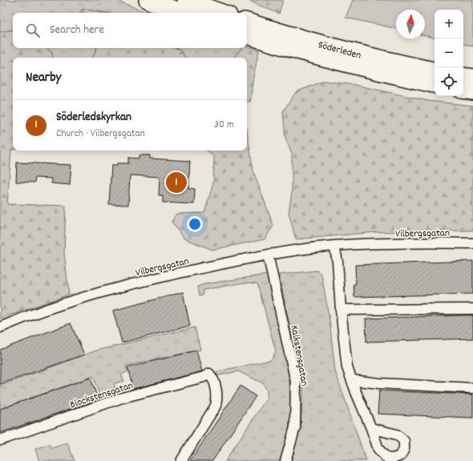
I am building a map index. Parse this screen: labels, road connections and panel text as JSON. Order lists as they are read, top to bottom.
{
  "streets": {
    "highway": ["Söderleden"],
    "street": ["Vilbergsgatan", "Kalkstensgatan", "Blockstensgatan"]
  },
  "crossings": [
    ["Vilbergsgatan", "Kalkstensgatan"]
  ],
  "north": "top",
  "page": {
    "map_buttons": ["+", "−"],
    "search": "Search here",
    "heading": "Nearby",
    "list": [
      {
        "mark": "1",
        "name": "Söderledskyrkan",
        "note": "Church · Vilbergsgatan",
        "value": "30 m"
      }
    ],
    "pins": "1"
  }
}
